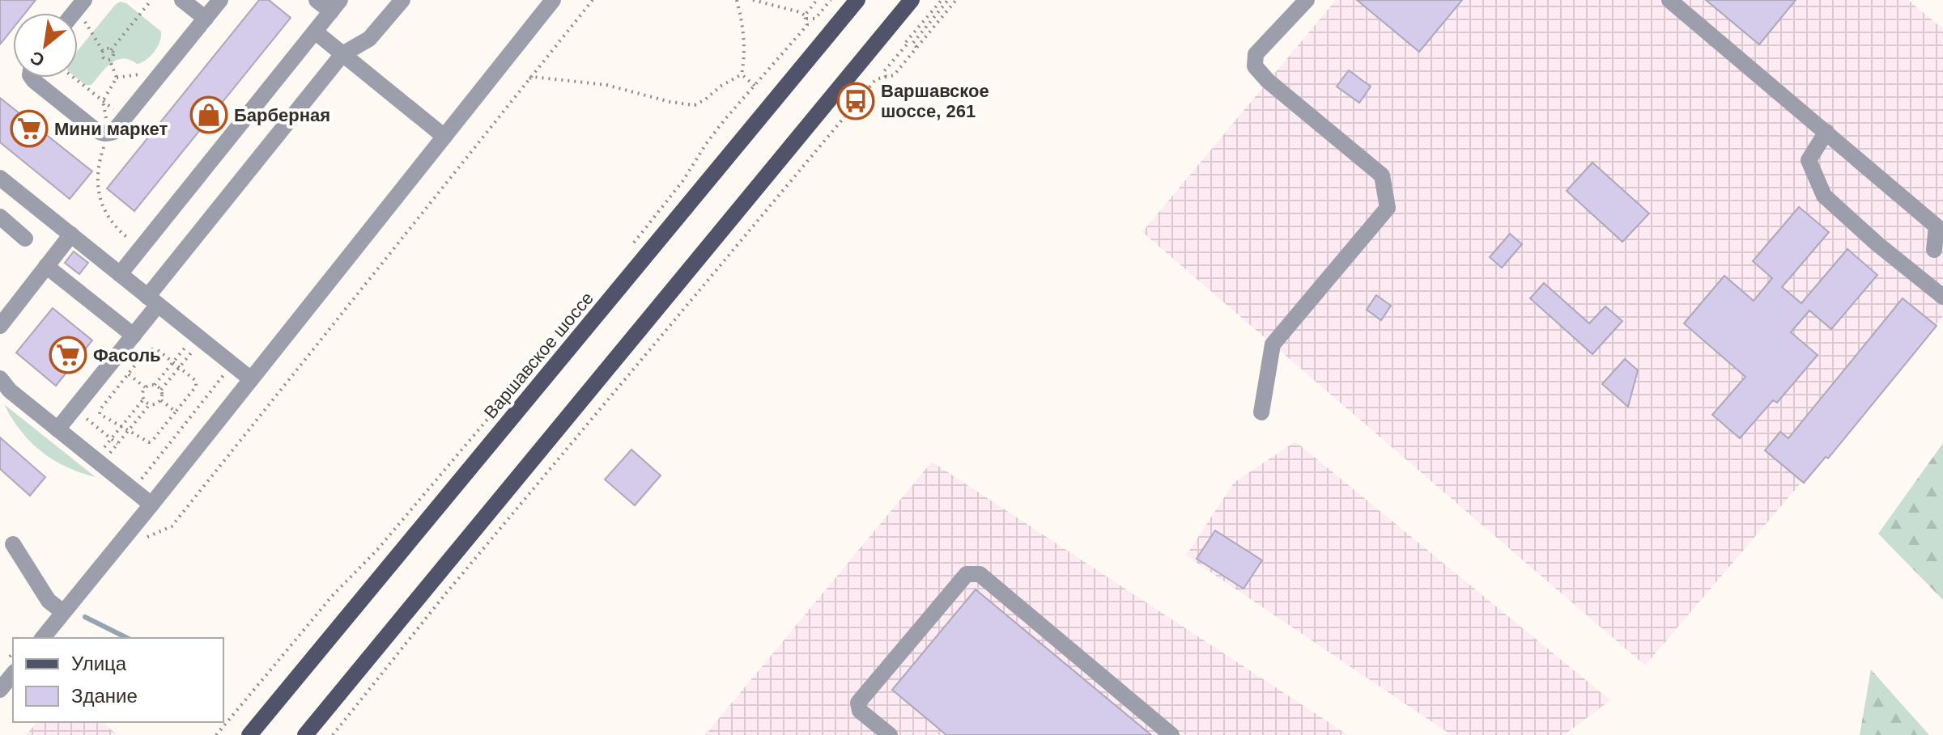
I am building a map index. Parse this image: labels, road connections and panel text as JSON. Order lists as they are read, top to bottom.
{
  "streets": {
    "main road": ["Варшавское шоссе"]
  },
  "places": {
    "bus stop": ["Варшавское шоссе, 261"],
    "shop": ["Барберная"],
    "supermarket": ["Мини маркет", "Фасоль"]
  },
  "legend": ["Улица", "Здание"],
  "north": "bottom left"
}
